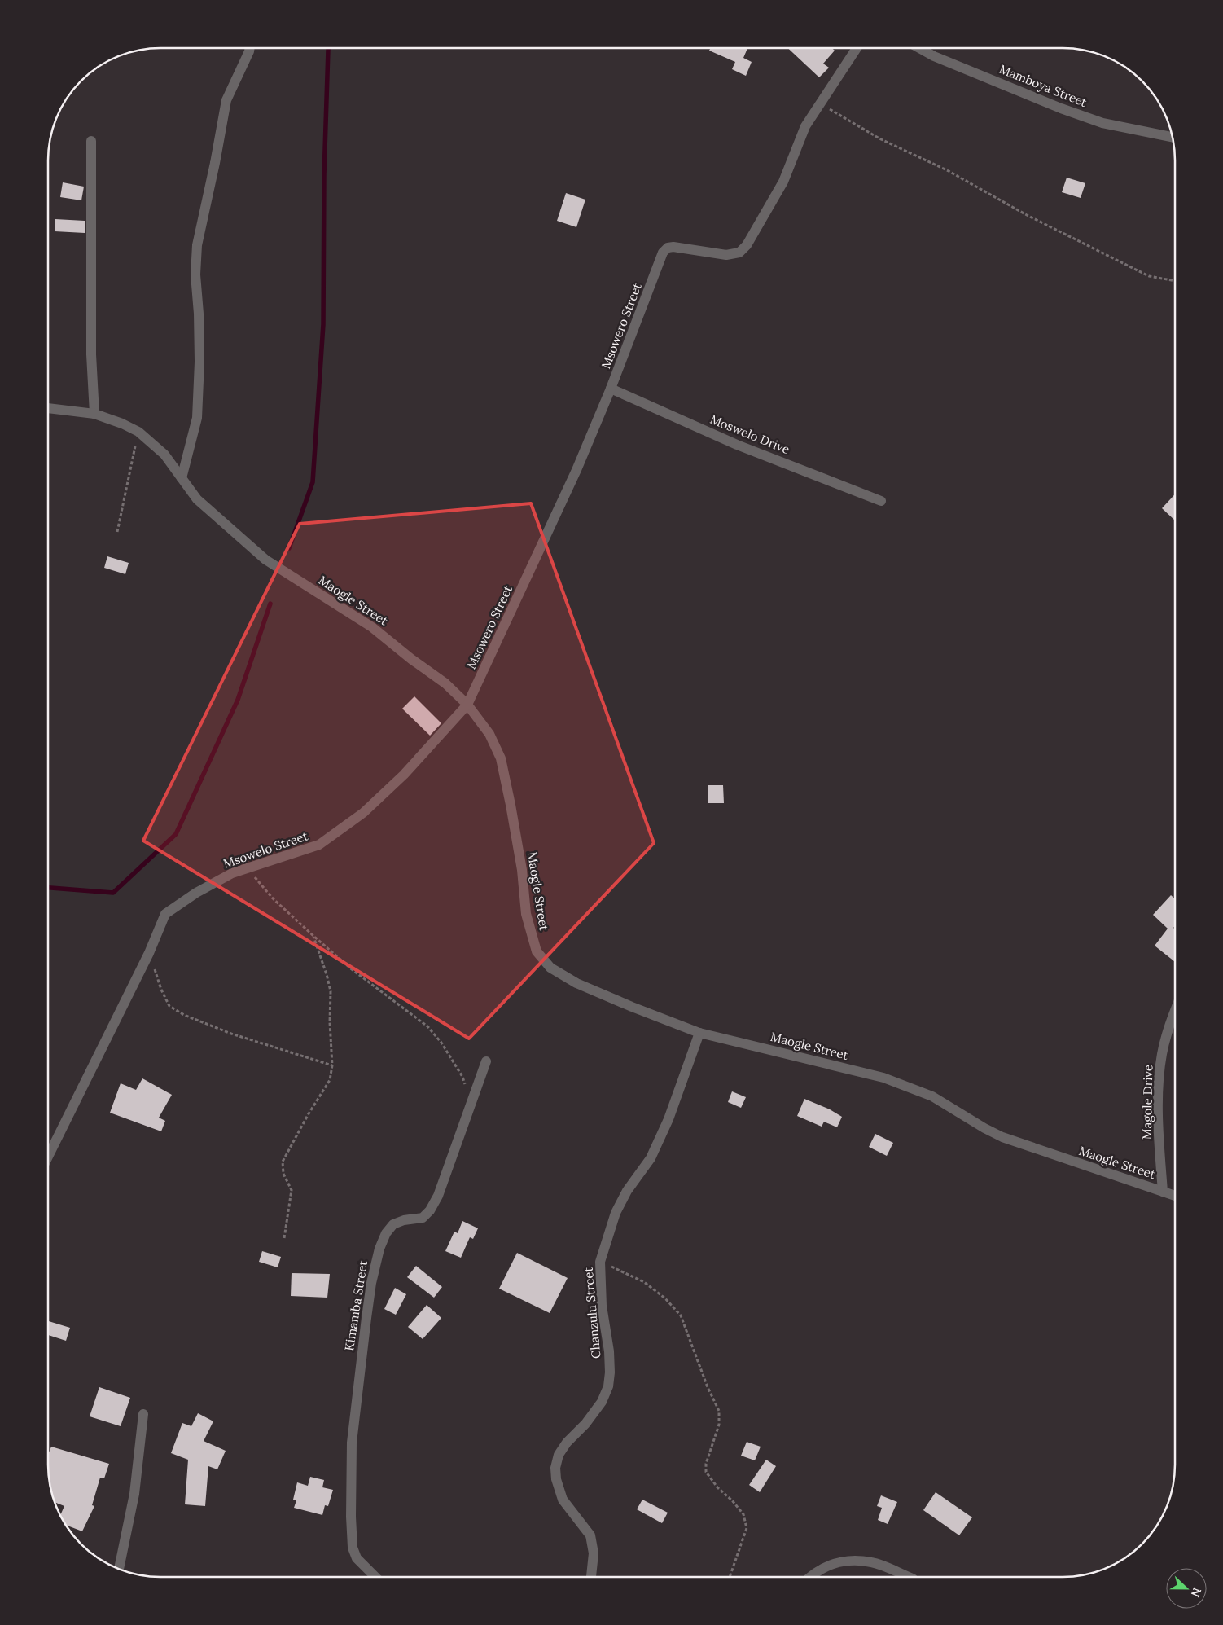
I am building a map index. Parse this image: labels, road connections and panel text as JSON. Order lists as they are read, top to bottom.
{
  "streets": {
    "street": [
      "Mamboya Street",
      "Msowero Street",
      "Moswelo Drive",
      "Maogle Street",
      "Msowelo Street",
      "Magole Drive",
      "Kimamba Street",
      "Chanzulu Street"
    ]
  },
  "crossings": [
    ["Msowero Street", "Moswelo Drive"],
    ["Msowero Street", "Maogle Street"],
    ["Msowero Street", "Msowelo Street"],
    ["Maogle Street", "Msowelo Street"],
    ["Maogle Street", "Magole Drive"],
    ["Maogle Street", "Chanzulu Street"]
  ],
  "north": "right"
}
